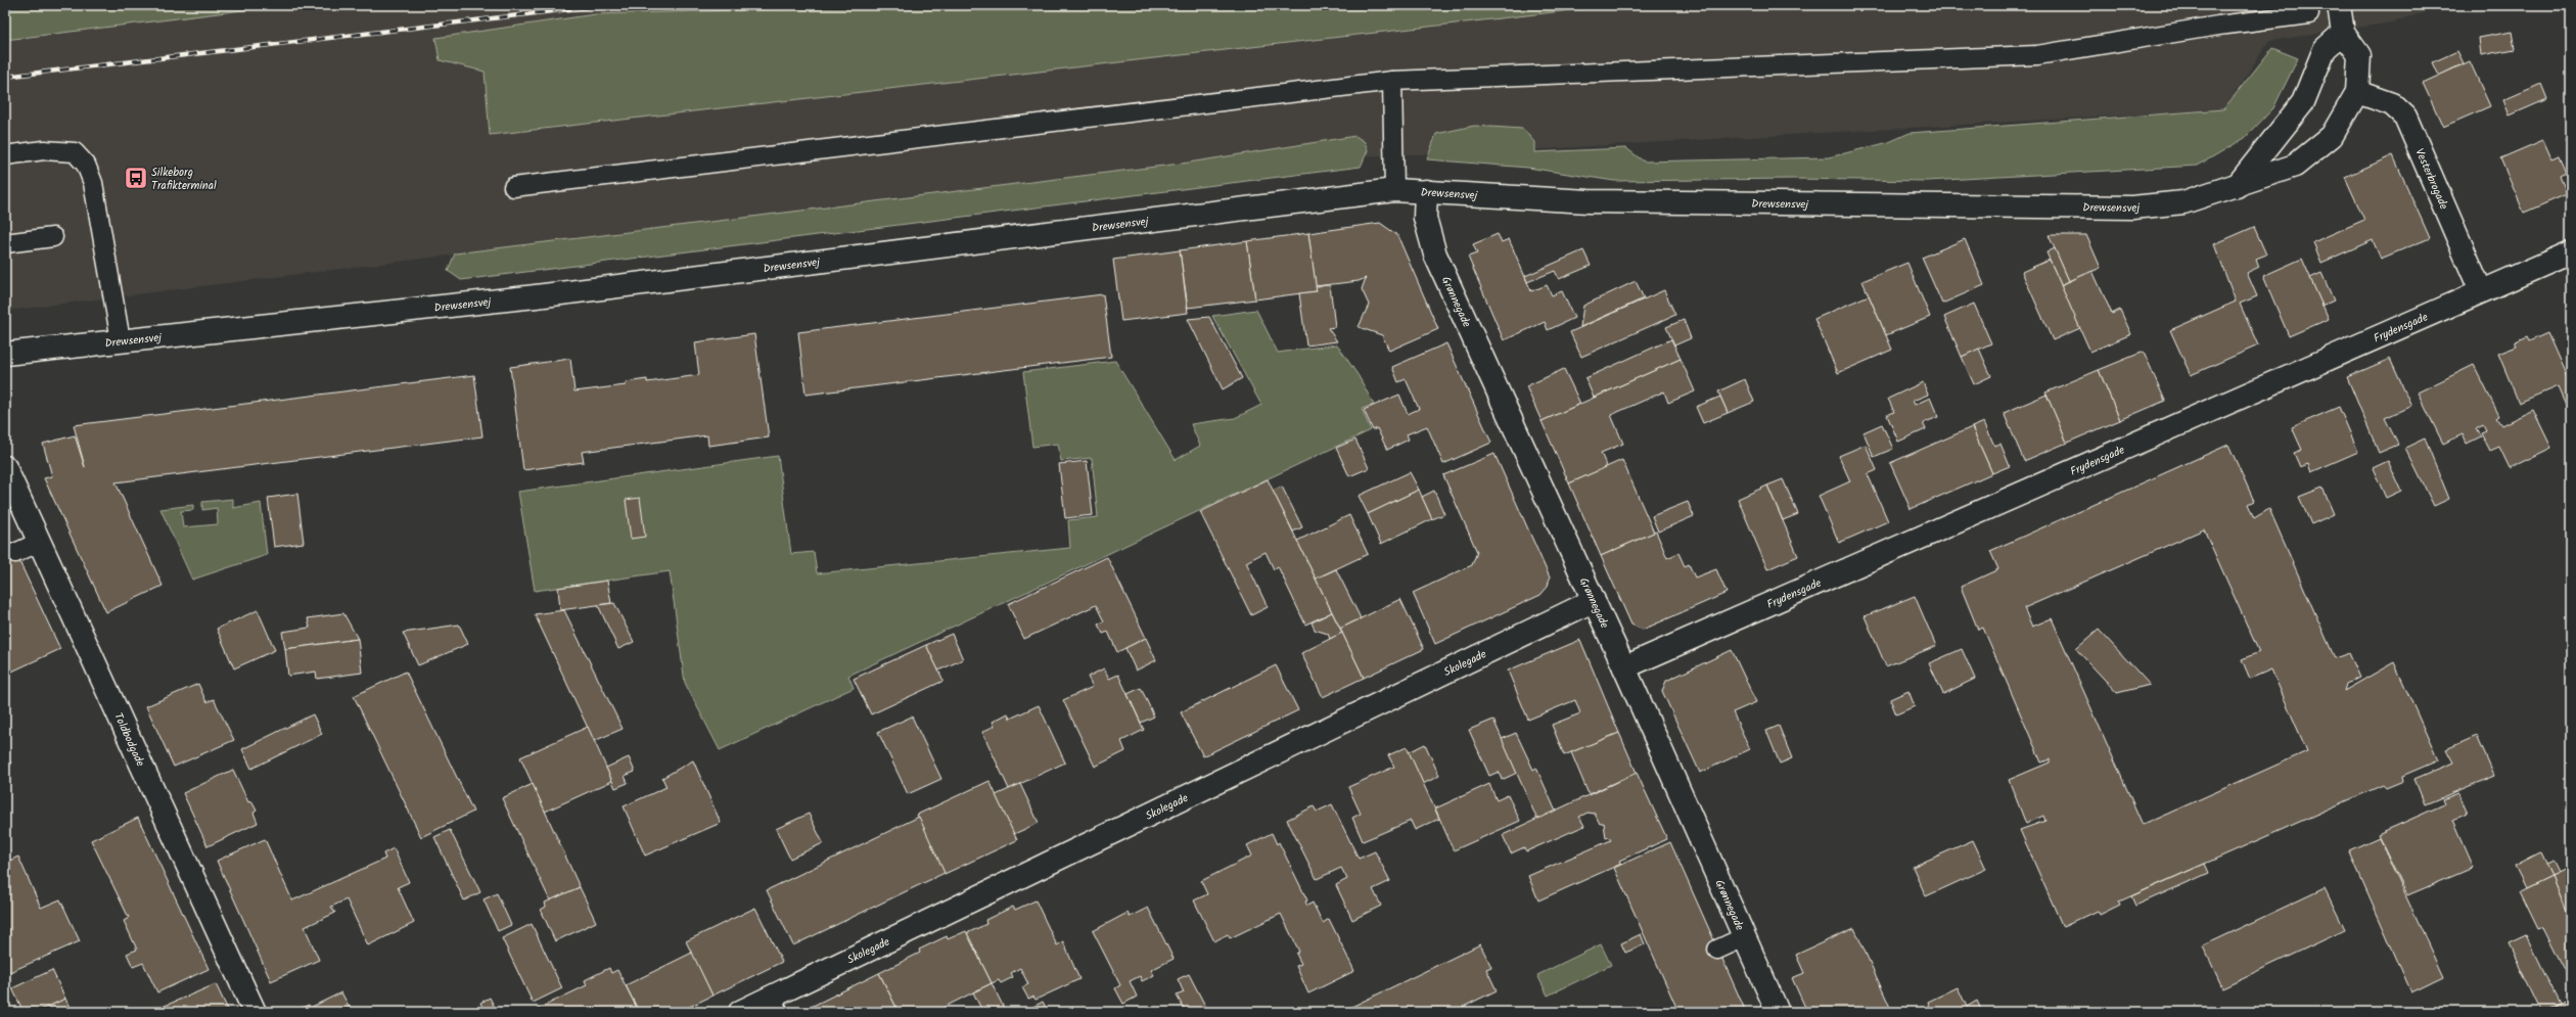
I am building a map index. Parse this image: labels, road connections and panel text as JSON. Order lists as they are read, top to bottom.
{
  "streets": {
    "street": [
      "Vesterbrogade",
      "Drewsensvej",
      "Grønnegade",
      "Frydensgade",
      "Skolegade",
      "Toldbodgade"
    ]
  },
  "crossings": [
    ["Vesterbrogade", "Drewsensvej"],
    ["Vesterbrogade", "Frydensgade"],
    ["Drewsensvej", "Grønnegade"],
    ["Grønnegade", "Frydensgade"],
    ["Grønnegade", "Skolegade"]
  ],
  "places": {
    "bus stop": ["Silkeborg Trafikterminal"]
  }
}
